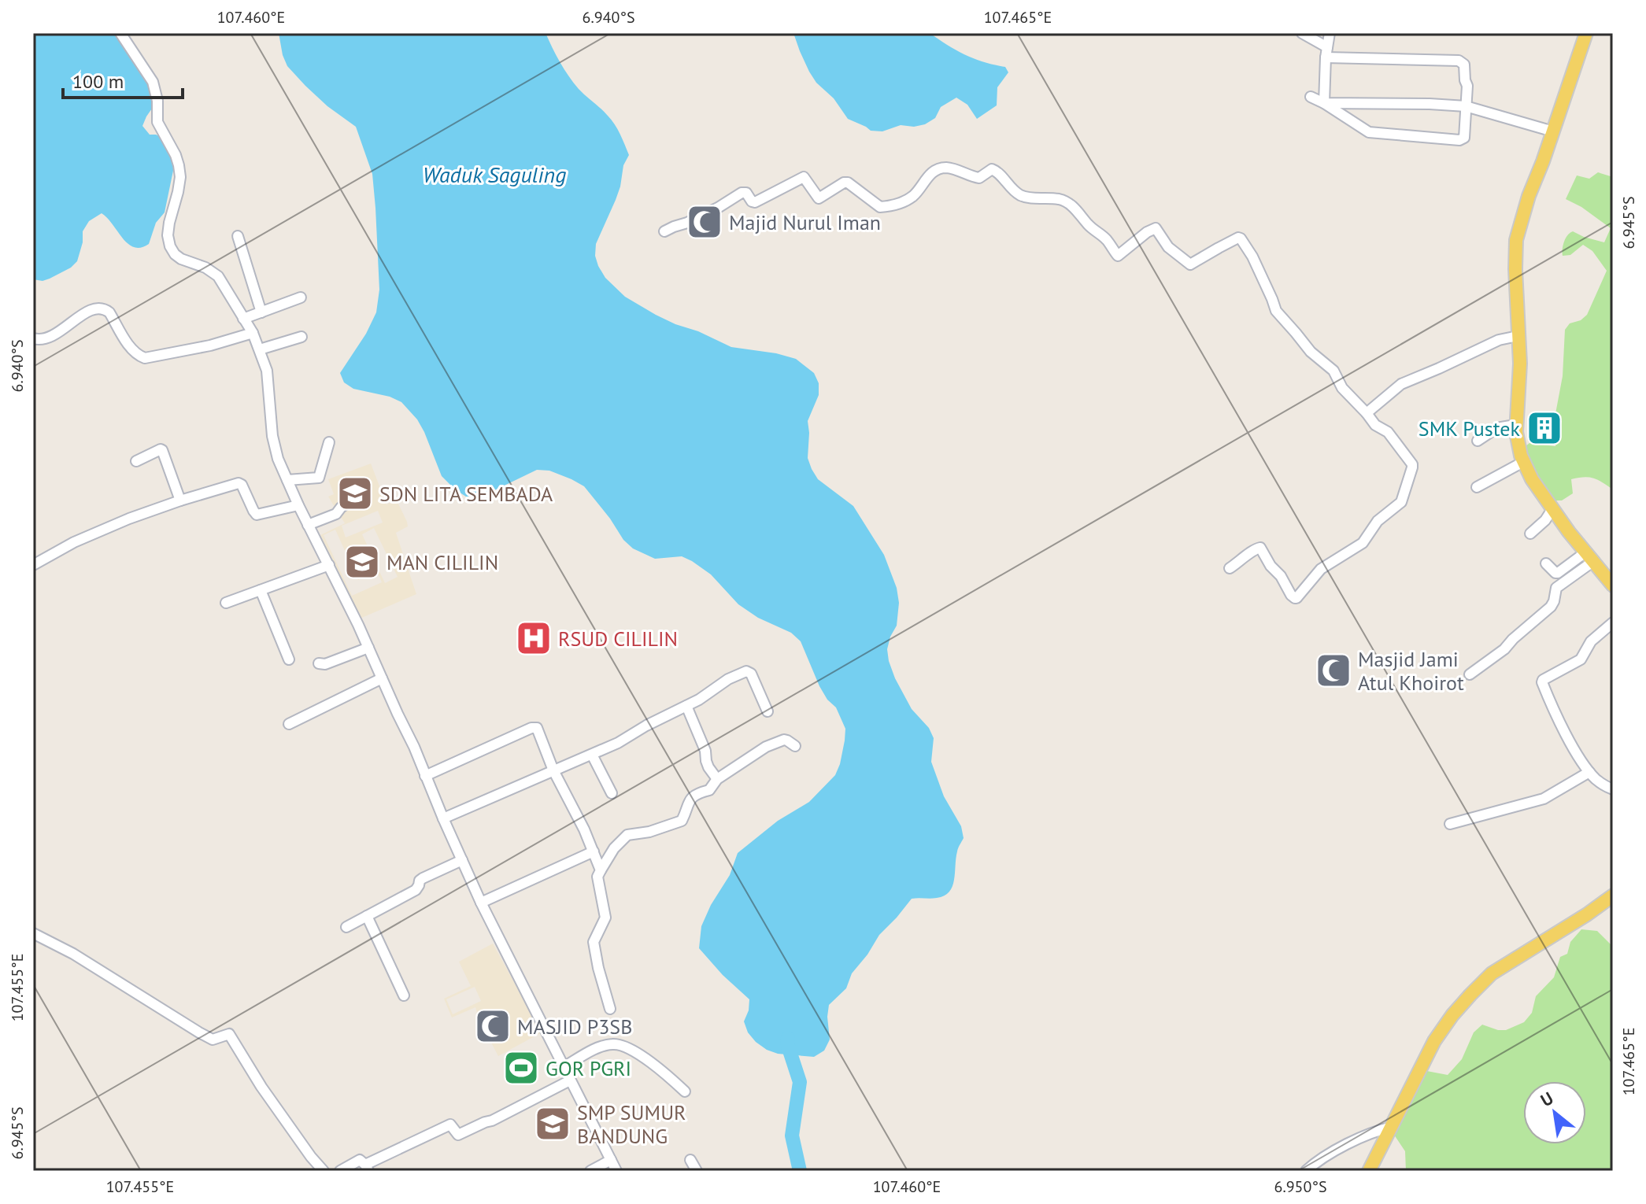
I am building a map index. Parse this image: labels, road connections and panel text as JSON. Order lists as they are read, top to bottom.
{
  "water": ["Waduk Saguling"],
  "places": {
    "mosque": ["Majid Nurul Iman", "Masjid Jami Atul Khoirot", "MASJID P3SB"],
    "building": ["SMK Pustek"],
    "school or university": ["SDN LITA SEMBADA", "MAN CILILIN", "SMP SUMUR BANDUNG"],
    "hospital": ["RSUD CILILIN"],
    "sports": ["GOR PGRI"]
  },
  "scale_bar": "100 m",
  "north": "top left",
  "coordinates": [
    "107.460°E",
    "6.940°S",
    "107.465°E",
    "6.945°S",
    "107.455°E",
    "6.950°S"
  ]
}
